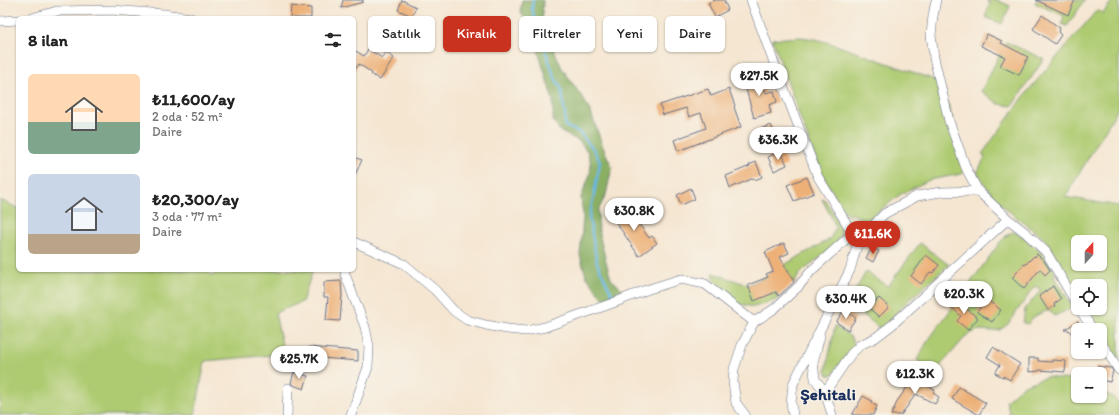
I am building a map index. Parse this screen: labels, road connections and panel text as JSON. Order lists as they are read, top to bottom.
{
  "districts": ["Şehitali"],
  "north": "top",
  "page": {
    "chip": [
      "Satılık",
      "Kiralık",
      "Filtreler",
      "Yeni",
      "Daire"
    ],
    "heading": "8 ilan",
    "price": [
      "₺27.5K",
      "₺36.3K",
      "₺30.8K",
      "₺11.6K",
      "₺20.3K",
      "₺30.4K",
      "₺25.7K",
      "₺12.3K"
    ],
    "list": [
      {
        "name": "₺11,600/ay",
        "note": "2 oda · 52 m² · Daire"
      },
      {
        "name": "₺20,300/ay",
        "note": "3 oda · 77 m² · Daire"
      }
    ],
    "map_buttons": ["+", "−"]
  }
}
